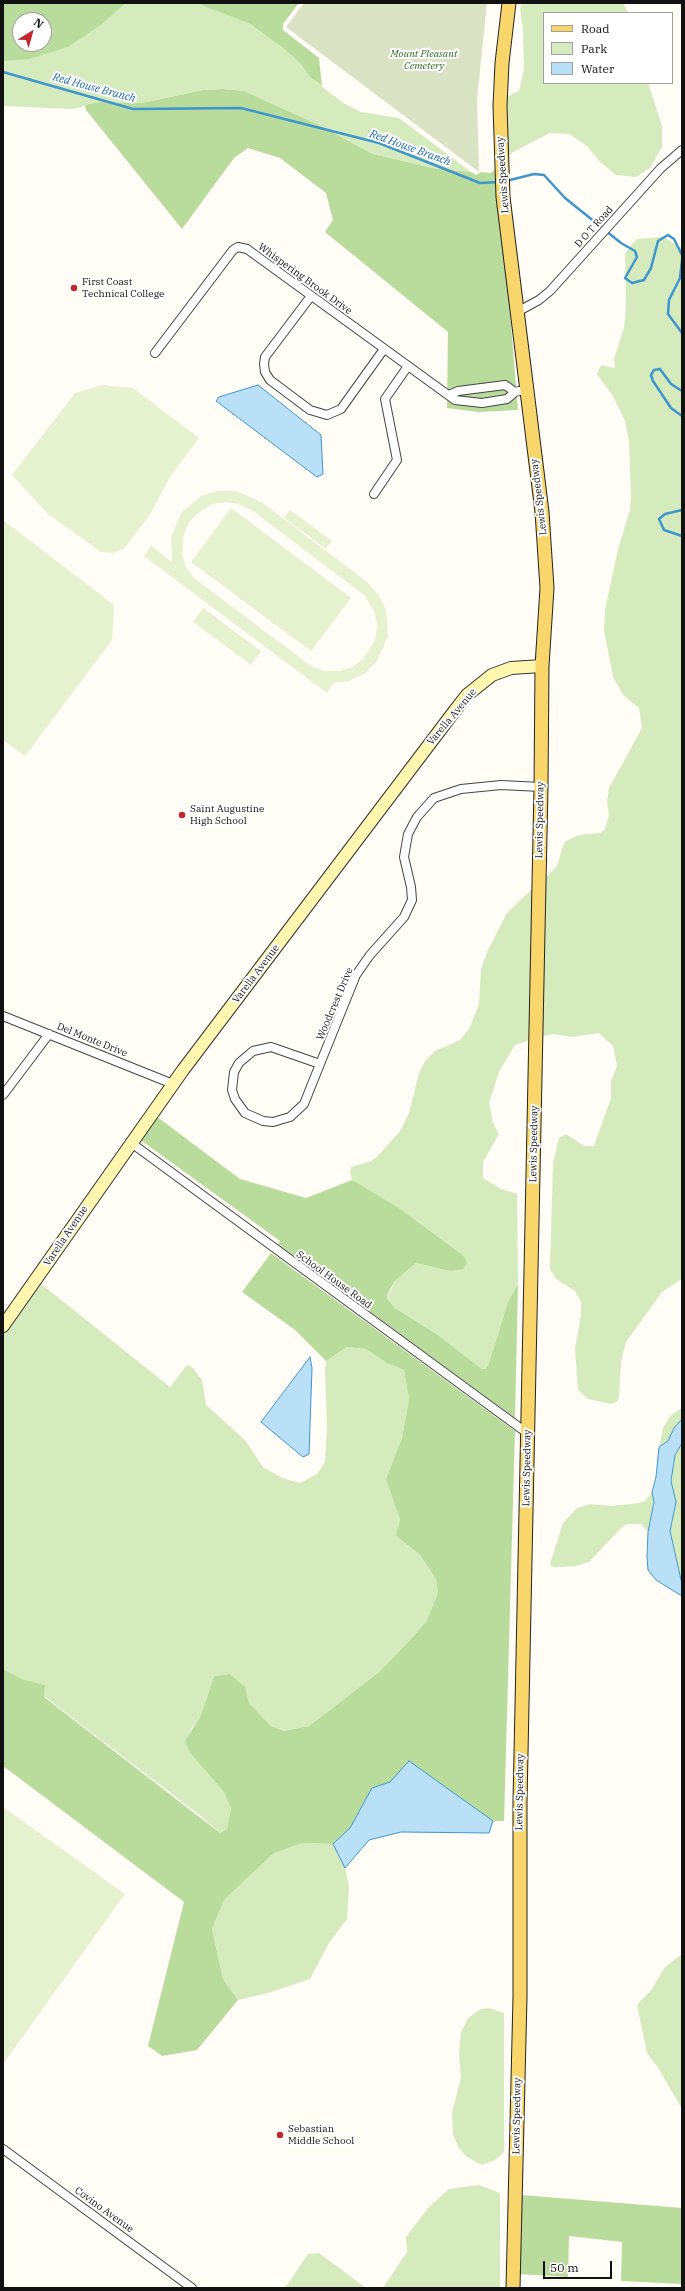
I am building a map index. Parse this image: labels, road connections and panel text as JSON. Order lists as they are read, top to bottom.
{
  "streets": {
    "main road": ["Lewis Speedway"],
    "street": [
      "D O T Road",
      "Whispering Brook Drive",
      "Varella Avenue",
      "Woodcrest Drive",
      "Del Monte Drive",
      "School House Road",
      "Covino Avenue"
    ]
  },
  "crossings": [
    ["Lewis Speedway", "D O T Road"],
    ["Lewis Speedway", "Whispering Brook Drive"],
    ["Lewis Speedway", "Varella Avenue"],
    ["Lewis Speedway", "Woodcrest Drive"],
    ["Lewis Speedway", "School House Road"],
    ["Varella Avenue", "Del Monte Drive"],
    ["Varella Avenue", "School House Road"]
  ],
  "water": ["Red House Branch"],
  "parks": ["Mount Pleasant Cemetery"],
  "places": ["First Coast Technical College", "Saint Augustine High School", "Sebastian Middle School"],
  "legend": ["Road", "Park", "Water"],
  "scale_bar": "50 m",
  "north": "top right"
}
